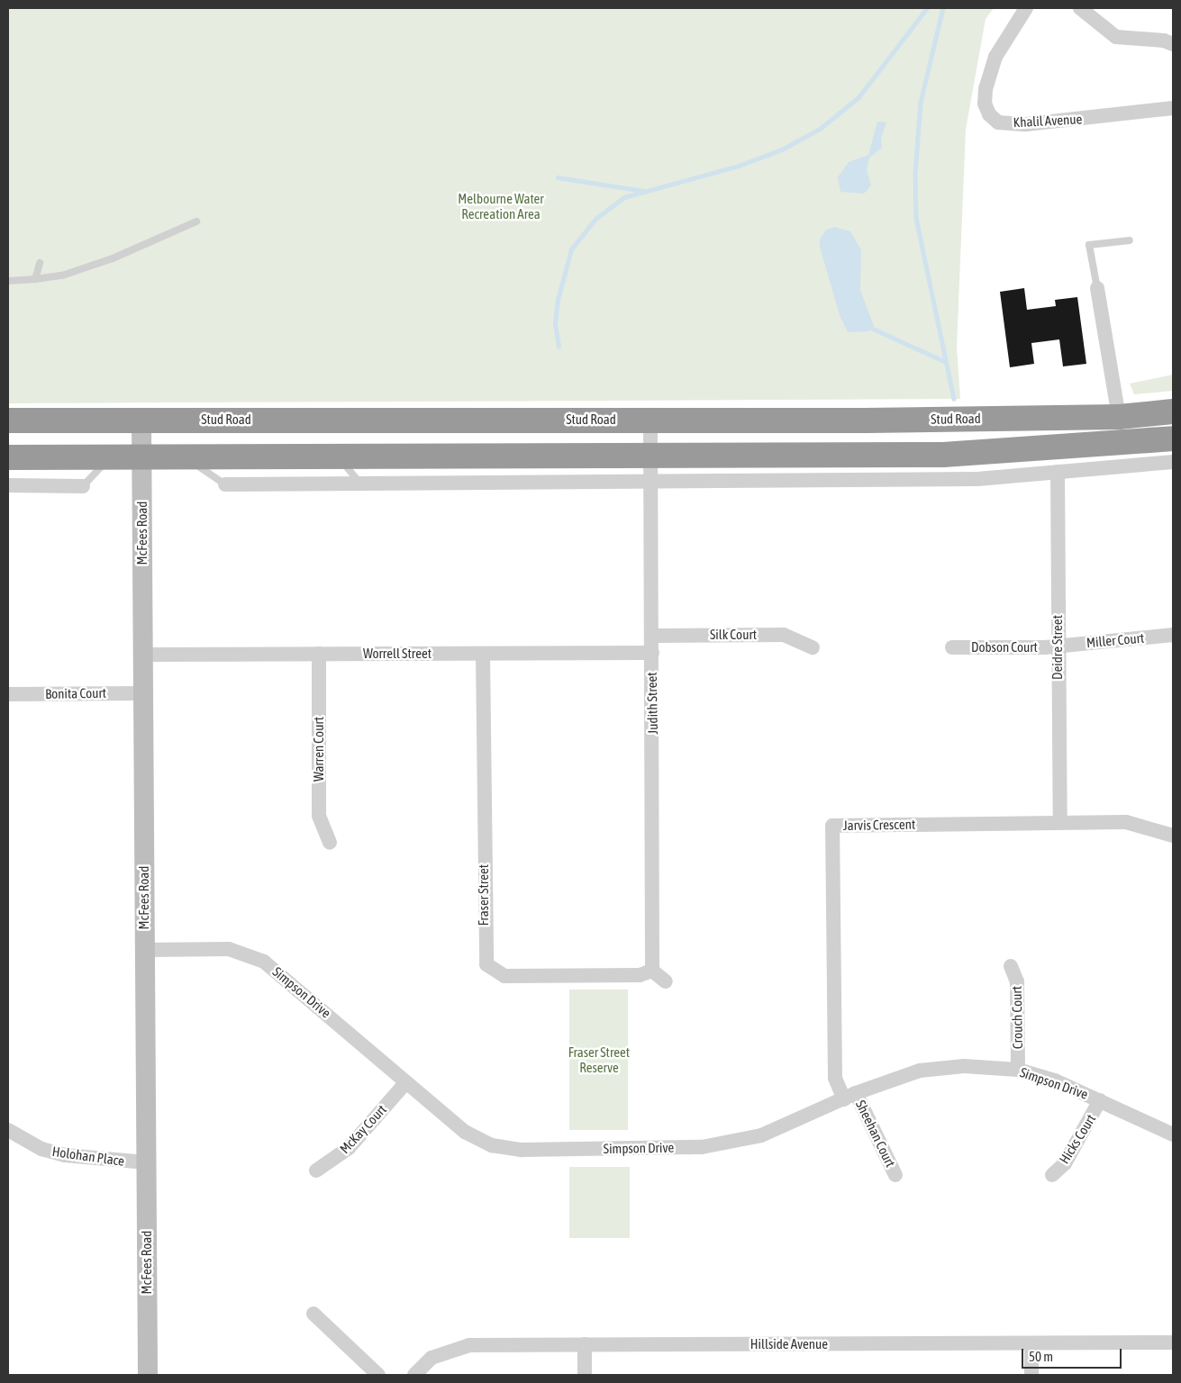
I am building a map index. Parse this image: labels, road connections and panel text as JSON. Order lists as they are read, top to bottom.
{
  "streets": {
    "highway": ["Stud Road"],
    "street": [
      "Khalil Avenue",
      "McFees Road",
      "Silk Court",
      "Miller Court",
      "Dobson Court",
      "Deidre Street",
      "Worrell Street",
      "Bonita Court",
      "Judith Street",
      "Warren Court",
      "Jarvis Crescent",
      "Fraser Street",
      "Simpson Drive",
      "Crouch Court",
      "McKay Court",
      "Sheehan Court",
      "Hicks Court",
      "Holohan Place",
      "Hillside Avenue"
    ]
  },
  "crossings": [
    ["Stud Road", "McFees Road"],
    ["Stud Road", "Judith Street"],
    ["McFees Road", "Worrell Street"],
    ["McFees Road", "Bonita Court"],
    ["McFees Road", "Simpson Drive"],
    ["McFees Road", "Holohan Place"],
    ["Silk Court", "Judith Street"],
    ["Miller Court", "Dobson Court"],
    ["Miller Court", "Deidre Street"],
    ["Dobson Court", "Deidre Street"],
    ["Deidre Street", "Jarvis Crescent"],
    ["Worrell Street", "Judith Street"],
    ["Worrell Street", "Warren Court"],
    ["Worrell Street", "Fraser Street"],
    ["Judith Street", "Fraser Street"],
    ["Jarvis Crescent", "Simpson Drive"],
    ["Jarvis Crescent", "Sheehan Court"],
    ["Simpson Drive", "Crouch Court"],
    ["Simpson Drive", "McKay Court"],
    ["Simpson Drive", "Sheehan Court"],
    ["Simpson Drive", "Hicks Court"]
  ],
  "parks": ["Melbourne Water Recreation Area", "Fraser Street Reserve"],
  "scale_bar": "50 m"
}
